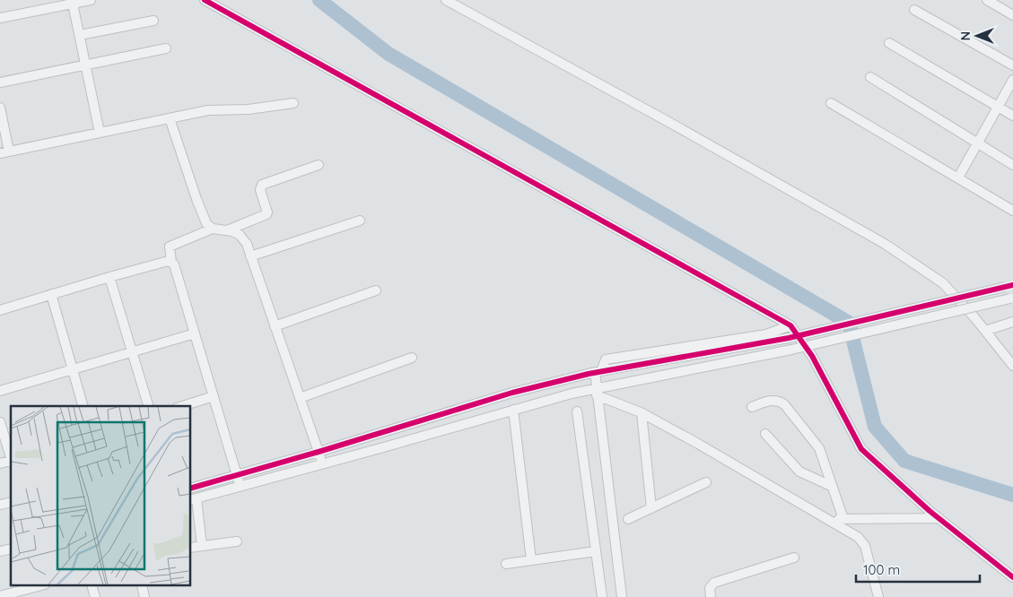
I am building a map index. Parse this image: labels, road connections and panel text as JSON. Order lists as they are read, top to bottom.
{
  "scale_bar": "100 m",
  "north": "left"
}
